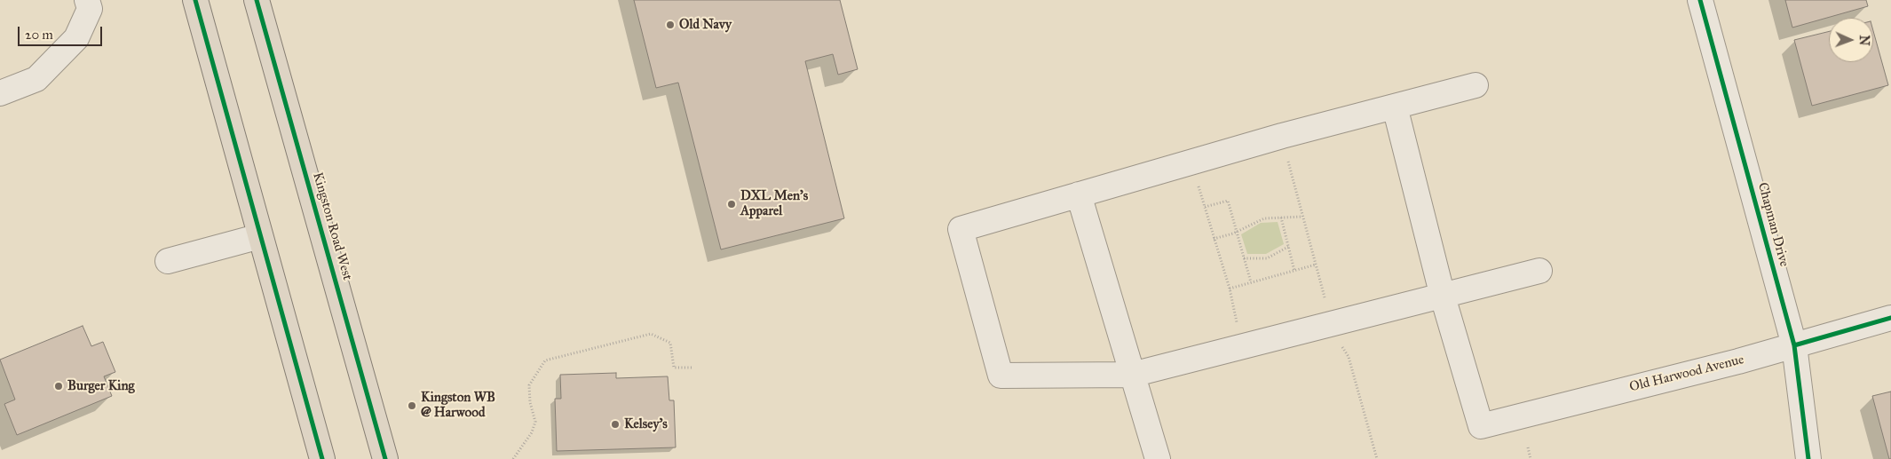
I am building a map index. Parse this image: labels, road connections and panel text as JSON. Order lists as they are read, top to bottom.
{
  "streets": {
    "main road": ["Kingston Road West"],
    "street": ["Chapman Drive", "Old Harwood Avenue"]
  },
  "crossings": [
    ["Chapman Drive", "Old Harwood Avenue"]
  ],
  "places": [
    "Old Navy",
    "DXL Men's Apparel",
    "Burger King",
    "Kingston WB @ Harwood",
    "Kelsey's"
  ],
  "scale_bar": "20 m",
  "north": "right"
}
